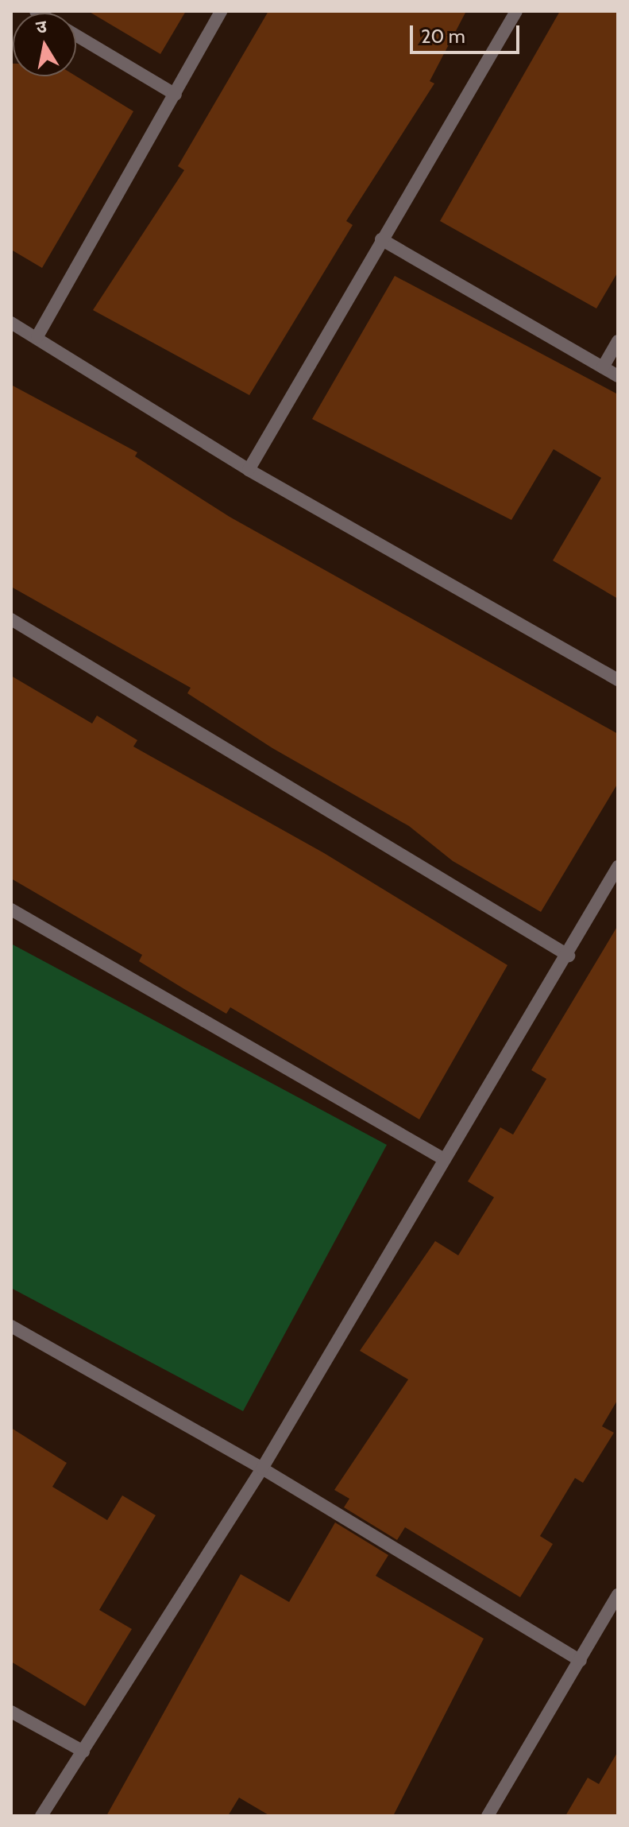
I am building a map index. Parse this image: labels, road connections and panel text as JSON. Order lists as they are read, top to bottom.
{
  "scale_bar": "20 m",
  "north": "top"
}
